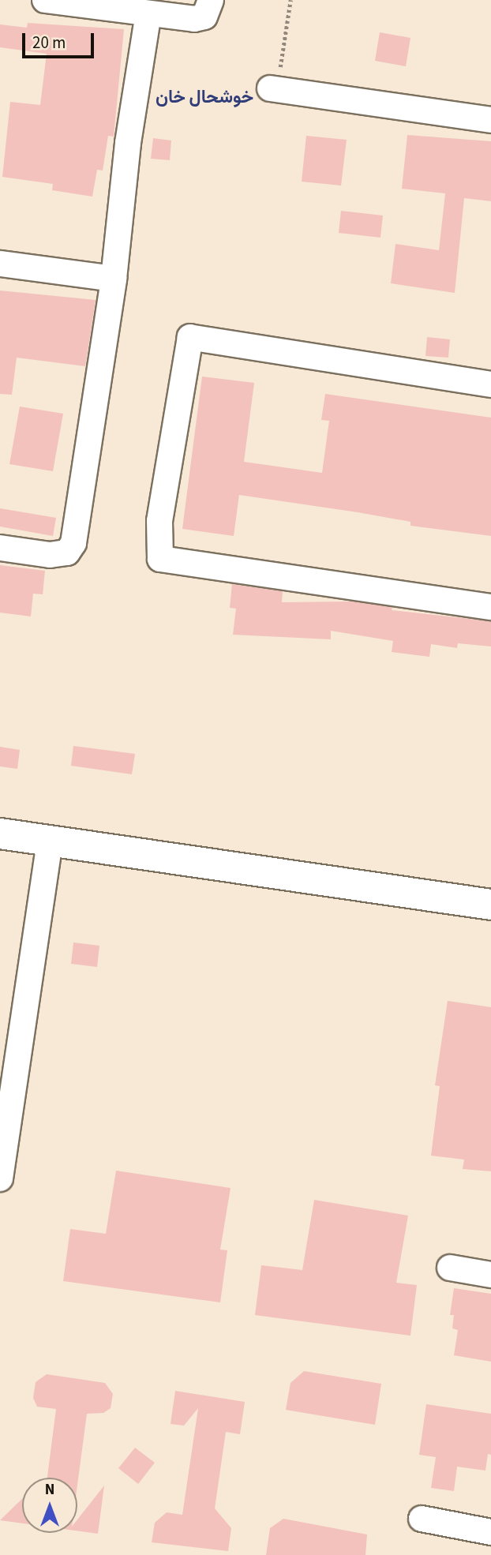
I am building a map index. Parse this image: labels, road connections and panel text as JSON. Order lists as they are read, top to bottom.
{
  "districts": ["خوشحال خان"],
  "scale_bar": "20 m",
  "north": "top"
}
